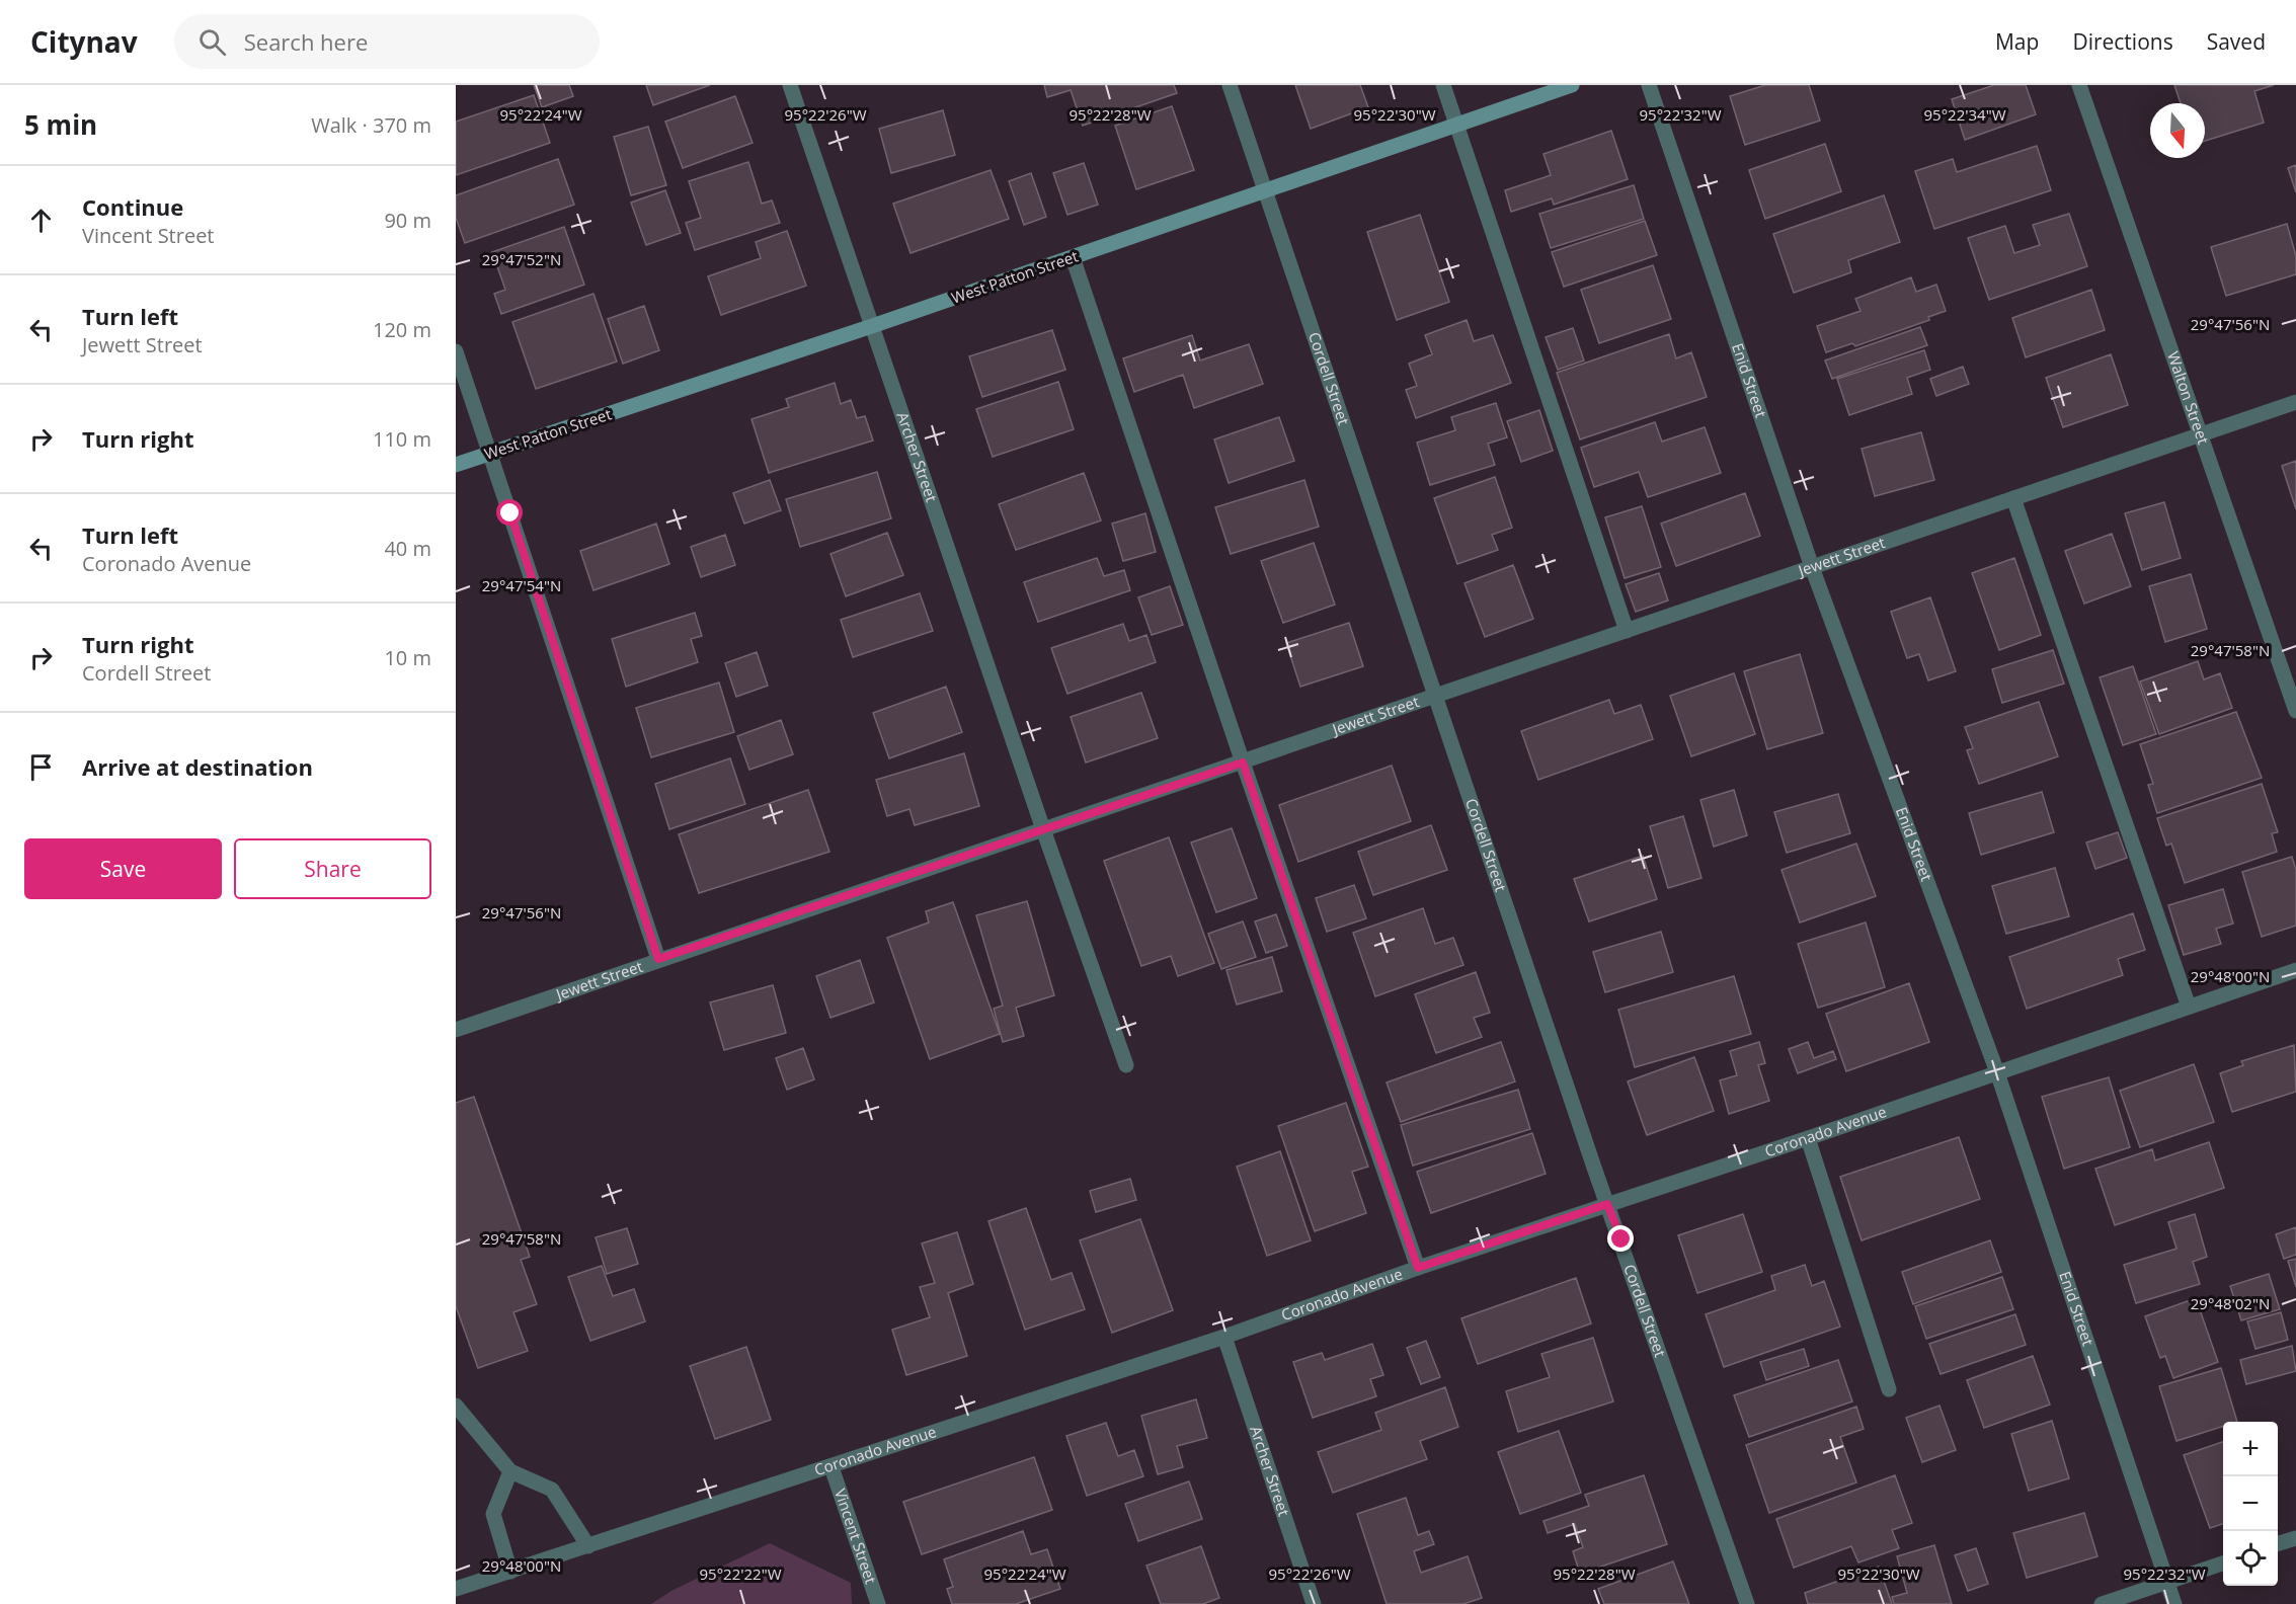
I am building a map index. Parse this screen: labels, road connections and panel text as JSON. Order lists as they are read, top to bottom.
{
  "streets": {
    "street": [
      "West Patton Street",
      "Cordell Street",
      "Enid Street",
      "Walton Street",
      "Archer Street",
      "Jewett Street",
      "Coronado Avenue",
      "Vincent Street"
    ]
  },
  "crossings": [
    ["West Patton Street", "Cordell Street"],
    ["West Patton Street", "Archer Street"],
    ["Cordell Street", "Jewett Street"],
    ["Cordell Street", "Coronado Avenue"],
    ["Enid Street", "Jewett Street"],
    ["Enid Street", "Coronado Avenue"],
    ["Walton Street", "Jewett Street"],
    ["Archer Street", "Jewett Street"],
    ["Archer Street", "Coronado Avenue"],
    ["Coronado Avenue", "Vincent Street"]
  ],
  "north": "bottom",
  "page": {
    "header": "Citynav",
    "search": "Search here",
    "nav": ["Map", "Directions", "Saved"],
    "heading": ["5 min", "Walk · 370 m"],
    "list": [
      ["Continue", "Vincent Street", "90 m"],
      ["Turn left", "Jewett Street", "120 m"],
      ["Turn right", "110 m"],
      ["Turn left", "Coronado Avenue", "40 m"],
      ["Turn right", "Cordell Street", "10 m"],
      "Arrive at destination"
    ],
    "buttons": ["Save", "Share"],
    "map_buttons": ["+", "−"]
  },
  "coordinates": [
    "95°22'24\"W",
    "95°22'26\"W",
    "95°22'28\"W",
    "95°22'30\"W",
    "95°22'32\"W",
    "95°22'34\"W",
    "29°47'52\"N",
    "29°47'56\"N",
    "29°47'54\"N",
    "29°47'58\"N",
    "29°48'00\"N",
    "29°48'02\"N",
    "95°22'22\"W"
  ]
}
